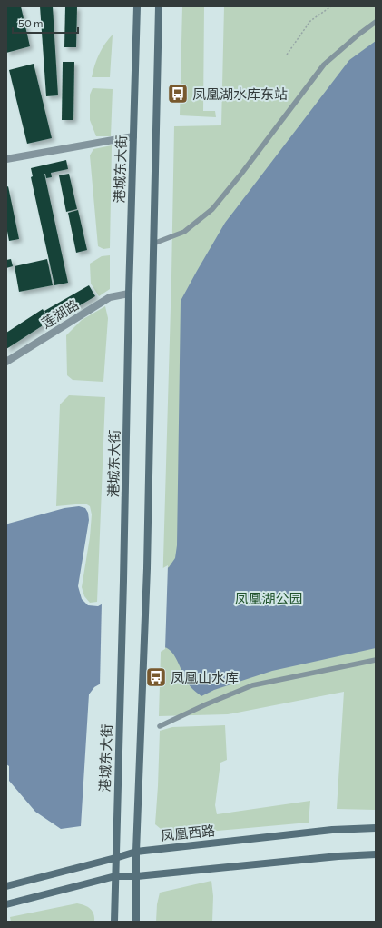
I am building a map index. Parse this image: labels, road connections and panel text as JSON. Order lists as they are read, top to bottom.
{
  "streets": {
    "main road": ["港城东大街", "凤凰西路"],
    "street": ["莲湖路"]
  },
  "crossings": [
    ["港城东大街", "莲湖路"],
    ["港城东大街", "凤凰西路"]
  ],
  "parks": ["凤凰湖公园"],
  "places": {
    "bus stop": ["凤凰湖水库东站", "凤凰山水库"]
  },
  "scale_bar": "50 m"
}
